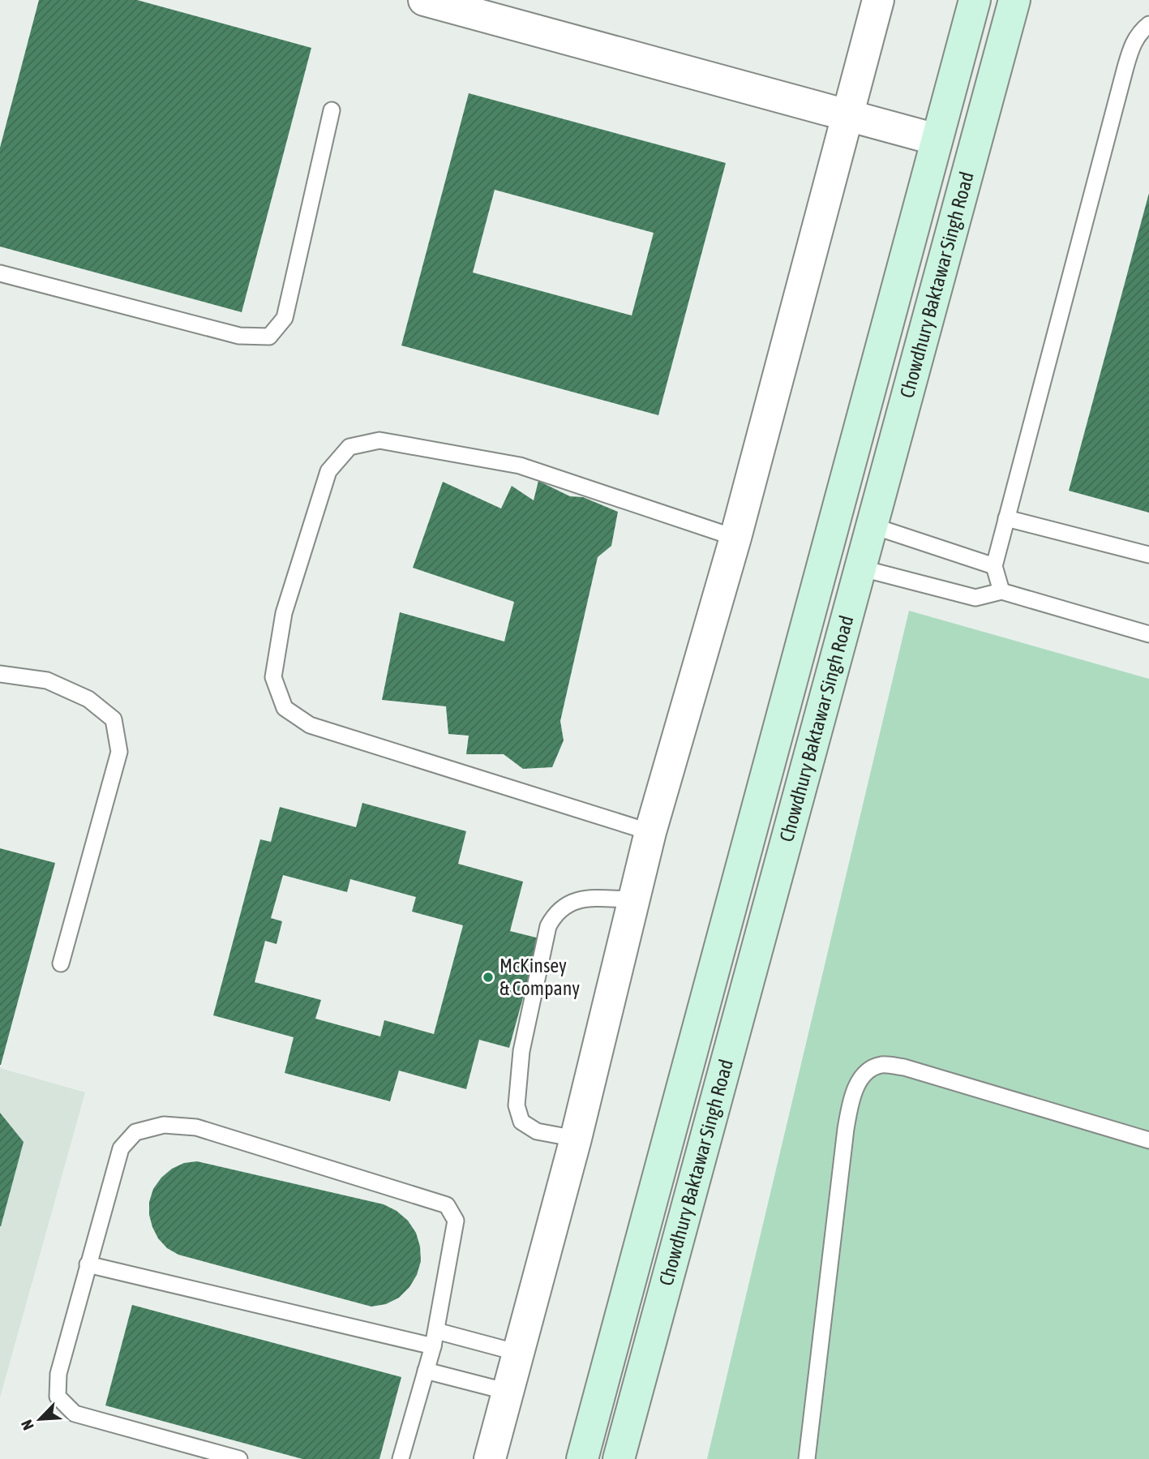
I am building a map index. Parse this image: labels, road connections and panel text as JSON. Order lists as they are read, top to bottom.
{
  "streets": {
    "main road": ["Chowdhury Baktawar Singh Road"]
  },
  "places": ["McKinsey & Company"],
  "north": "bottom left"
}
